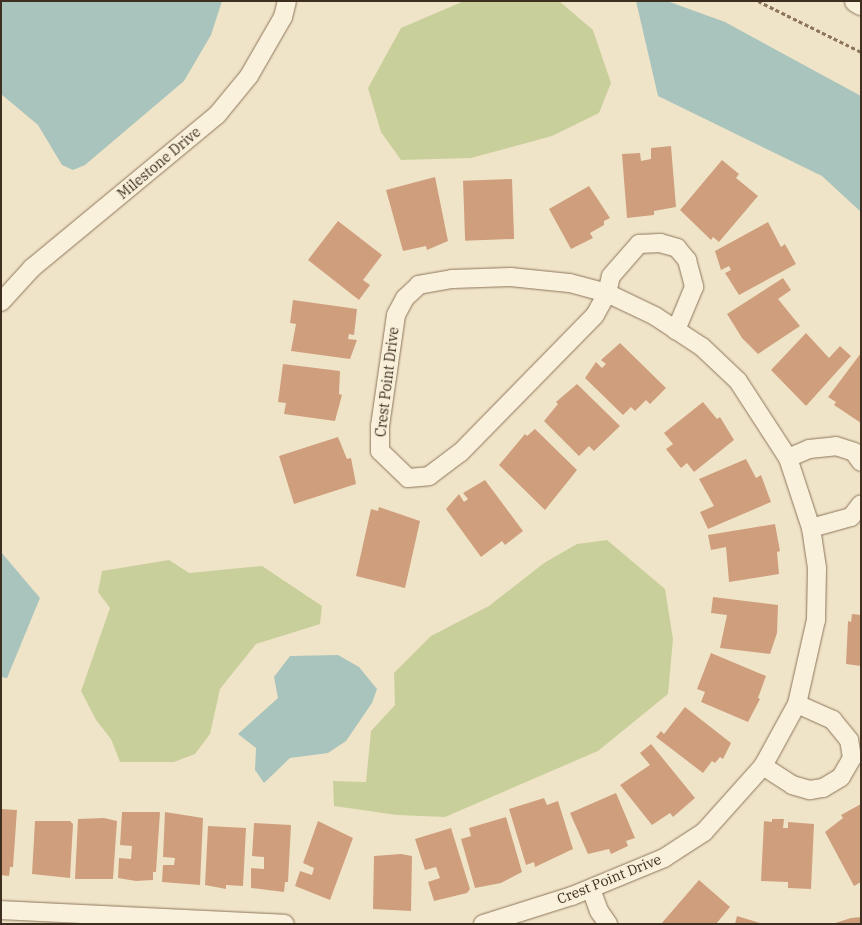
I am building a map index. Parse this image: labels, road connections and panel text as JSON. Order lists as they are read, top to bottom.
{
  "streets": {
    "street": ["Milestone Drive", "Crest Point Drive"]
  }
}
